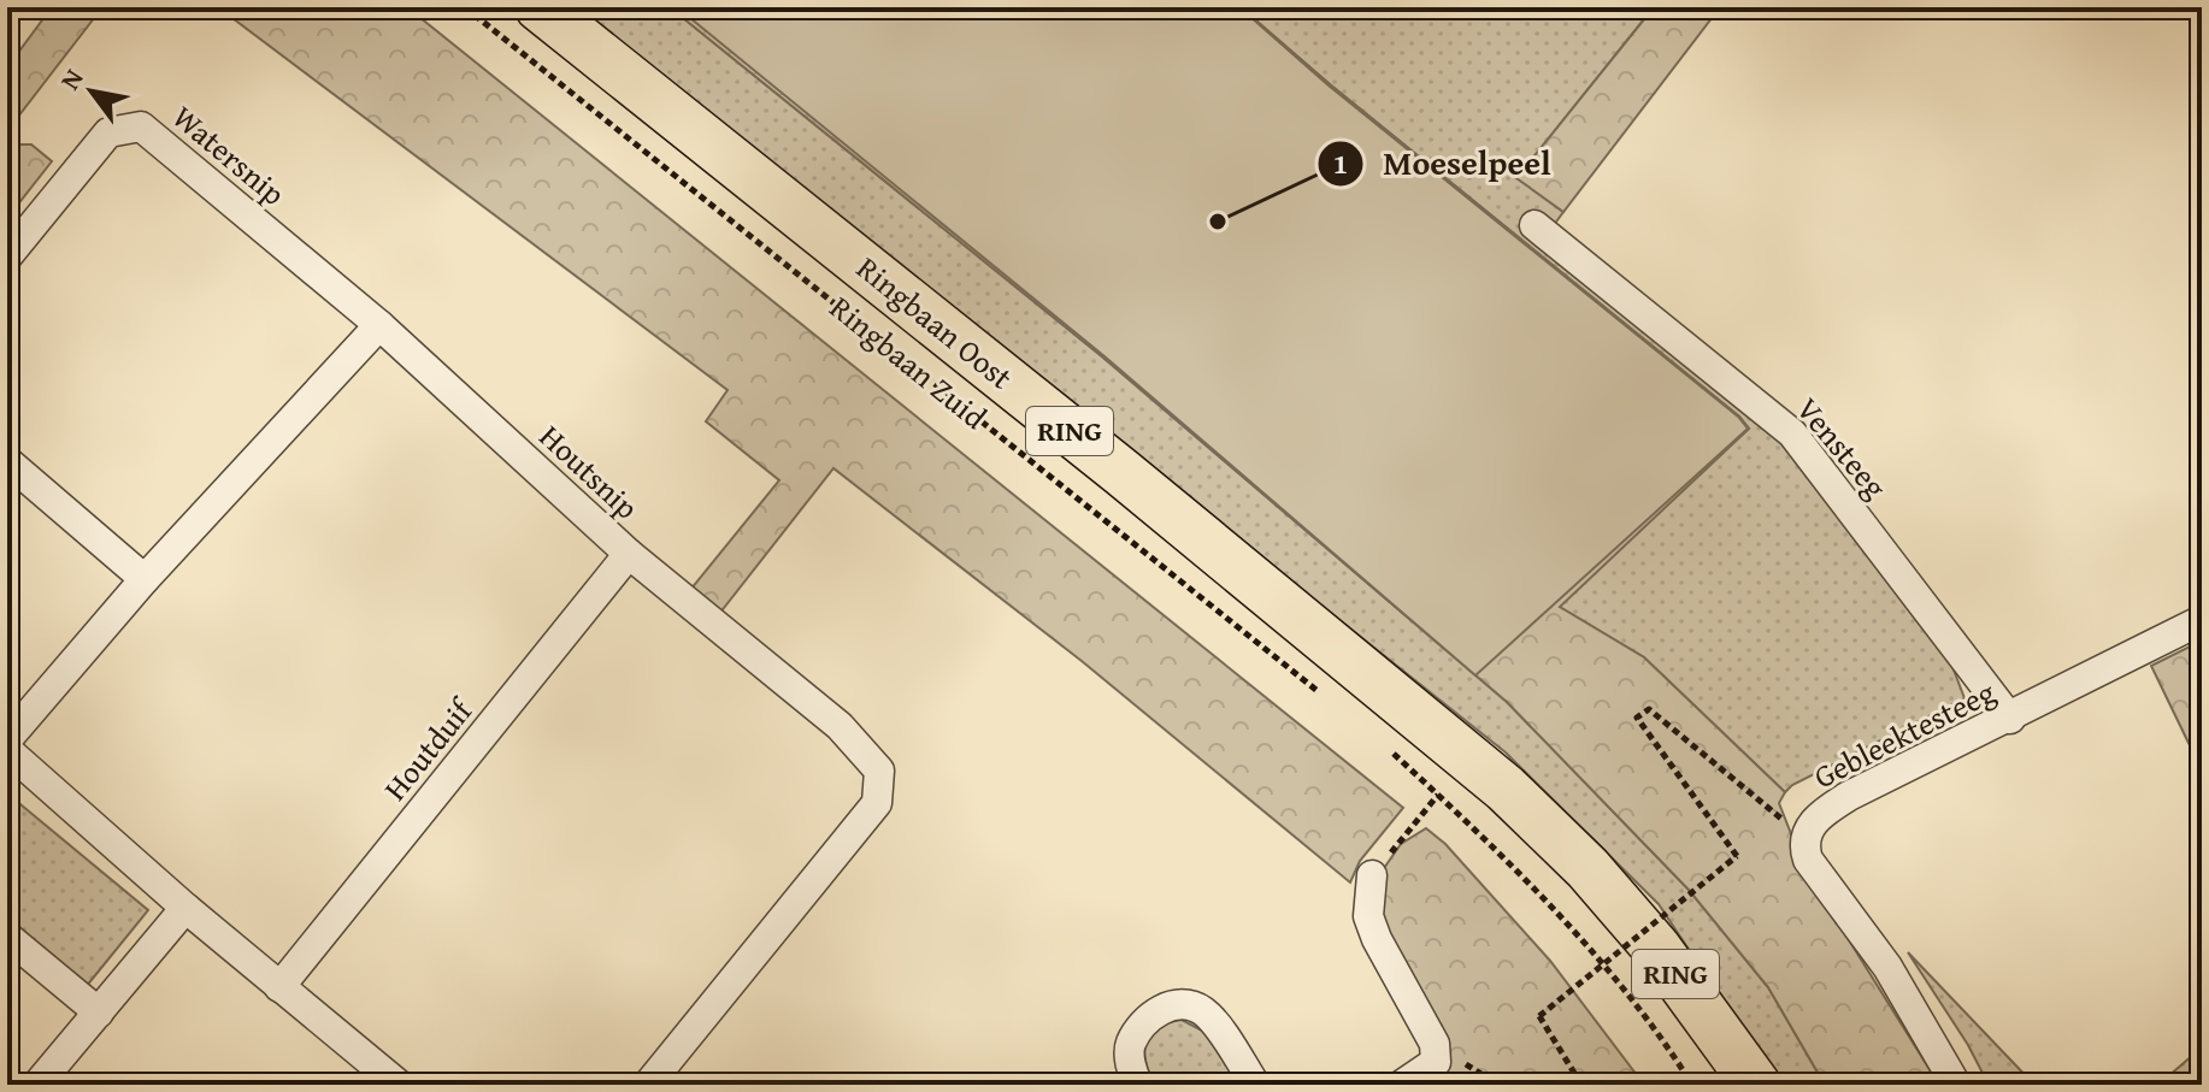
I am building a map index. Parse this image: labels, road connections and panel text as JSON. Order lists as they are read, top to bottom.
{
  "streets": {
    "main road": ["Ringbaan Oost", "RING"],
    "street": [
      "Watersnip",
      "Vensteeg",
      "Houtsnip",
      "Gebleektesteeg",
      "Houtduif"
    ],
    "path": ["Ringbaan Zuid"]
  },
  "crossings": [
    ["Watersnip", "Houtsnip"],
    ["Vensteeg", "Gebleektesteeg"],
    ["Houtsnip", "Houtduif"]
  ],
  "places": ["Moeselpeel"],
  "north": "top left"
}
